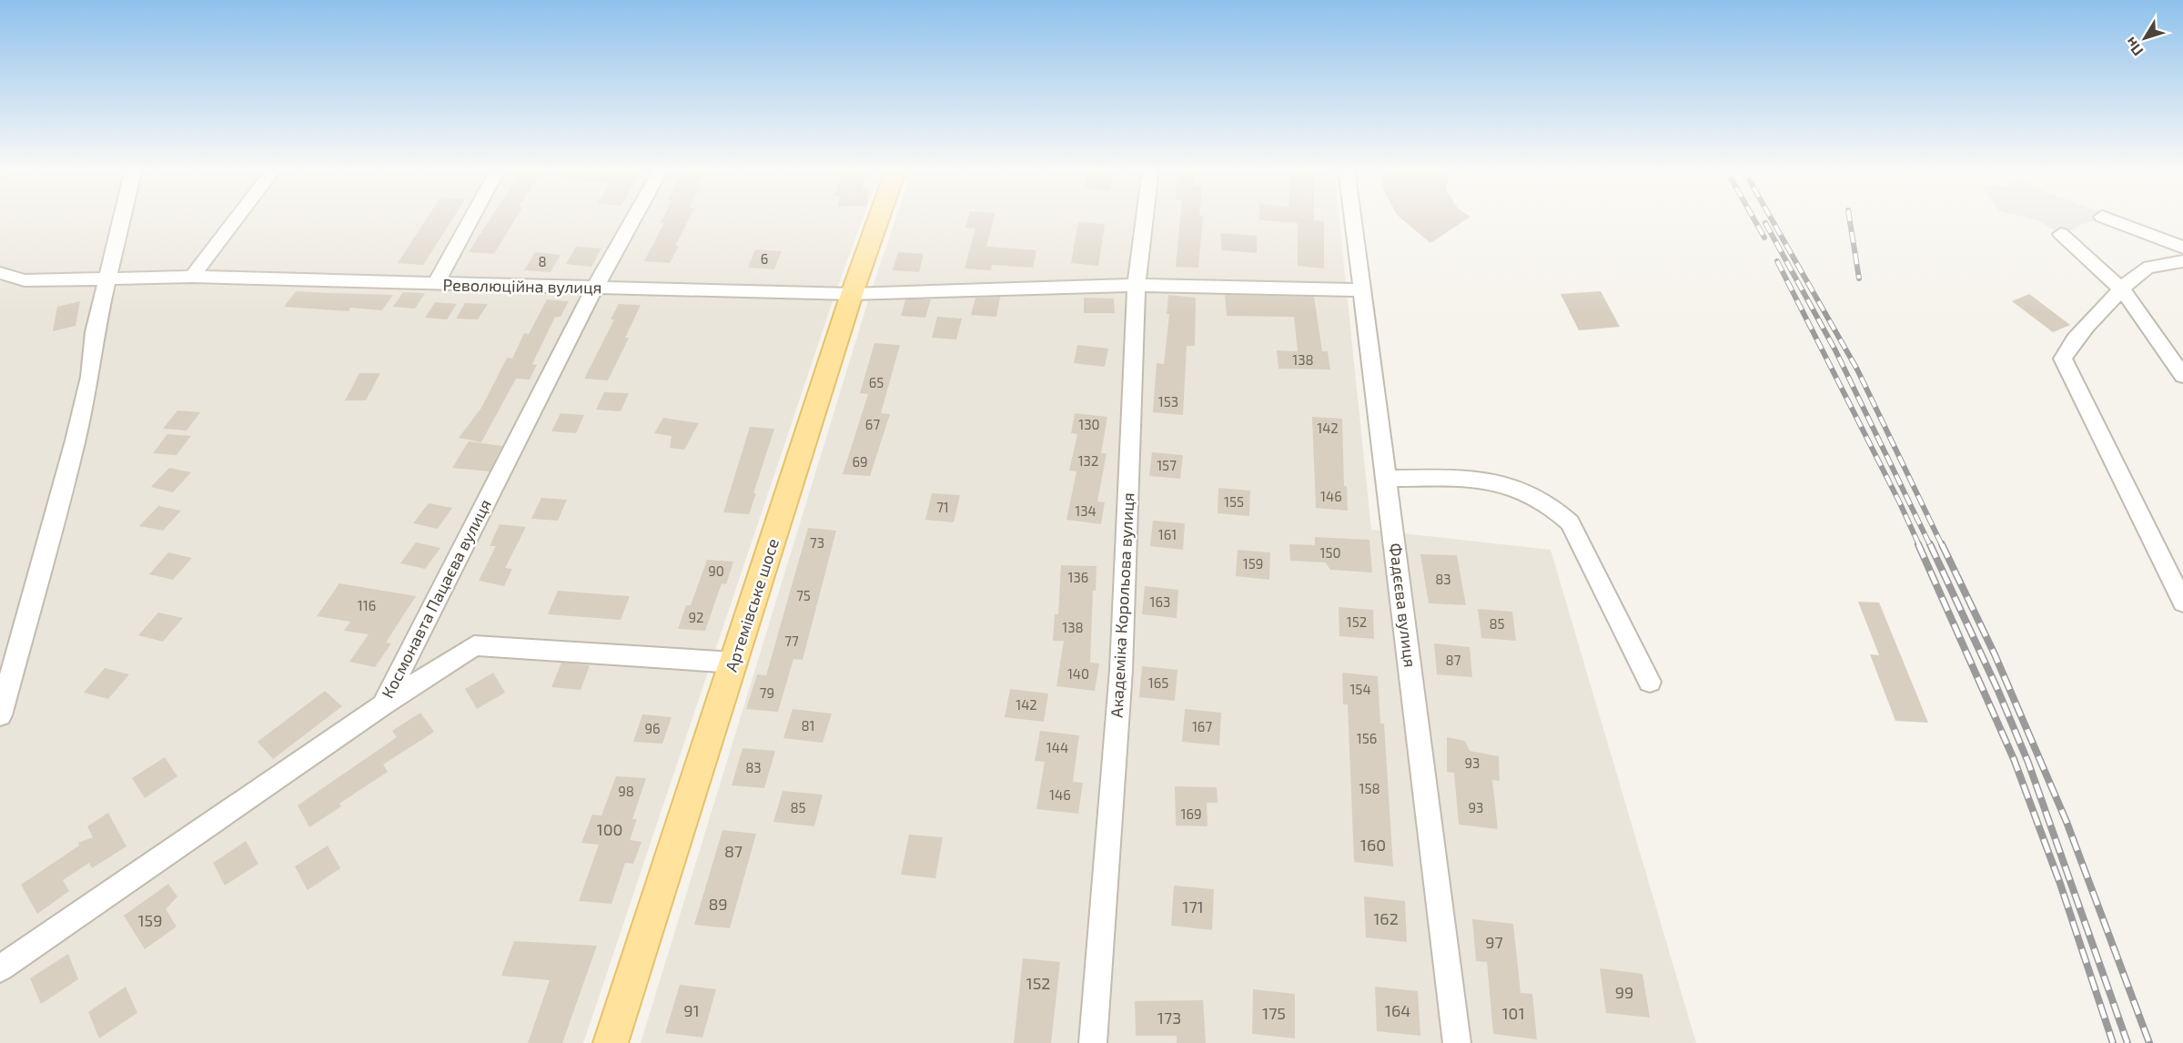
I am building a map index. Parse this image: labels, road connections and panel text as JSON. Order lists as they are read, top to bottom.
{
  "streets": {
    "main road": ["Артемівське шосе"],
    "street": [
      "Революційна вулиця",
      "Космонавта Пацаєва вулиця",
      "Академіка Корольова вулиця",
      "Фадєєва вулиця"
    ]
  },
  "crossings": [
    ["Революційна вулиця", "Космонавта Пацаєва вулиця"],
    ["Революційна вулиця", "Артемівське шосе"],
    ["Революційна вулиця", "Академіка Корольова вулиця"],
    ["Революційна вулиця", "Фадєєва вулиця"]
  ],
  "house_numbers": [
    "6",
    "8",
    "138",
    "65",
    "153",
    "67",
    "130",
    "142",
    "132",
    "69",
    "157",
    "146",
    "155",
    "71",
    "134",
    "161",
    "73",
    "150",
    "159",
    "90",
    "136",
    "83",
    "75",
    "163",
    "116",
    "92",
    "152",
    "85",
    "138",
    "77",
    "87",
    "140",
    "165",
    "154",
    "79",
    "142",
    "81",
    "167",
    "96",
    "156",
    "144",
    "93",
    "83",
    "158",
    "98",
    "146",
    "85",
    "93",
    "169",
    "100",
    "160",
    "87",
    "89",
    "171",
    "162",
    "159",
    "97",
    "152",
    "99",
    "91",
    "164",
    "175",
    "101",
    "173"
  ],
  "north": "bottom left"
}
